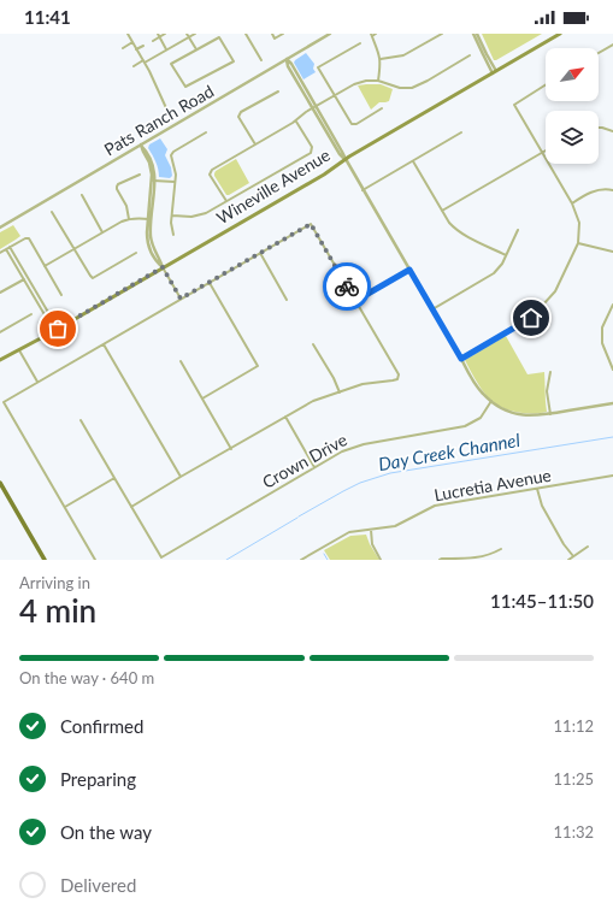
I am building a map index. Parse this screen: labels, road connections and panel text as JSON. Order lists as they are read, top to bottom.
{
  "streets": {
    "main road": ["Wineville Avenue"],
    "street": ["Pats Ranch Road", "Crown Drive", "Lucretia Avenue"]
  },
  "water": ["Day Creek Channel"],
  "north": "top right",
  "page": {
    "status": "11:41",
    "heading": ["4 min", "Arriving in", "11:45–11:50"],
    "bar": "On the way · 640 m",
    "list": [
      ["Confirmed", "11:12"],
      ["Preparing", "11:25"],
      ["On the way", "11:32"],
      "Delivered"
    ]
  }
}
